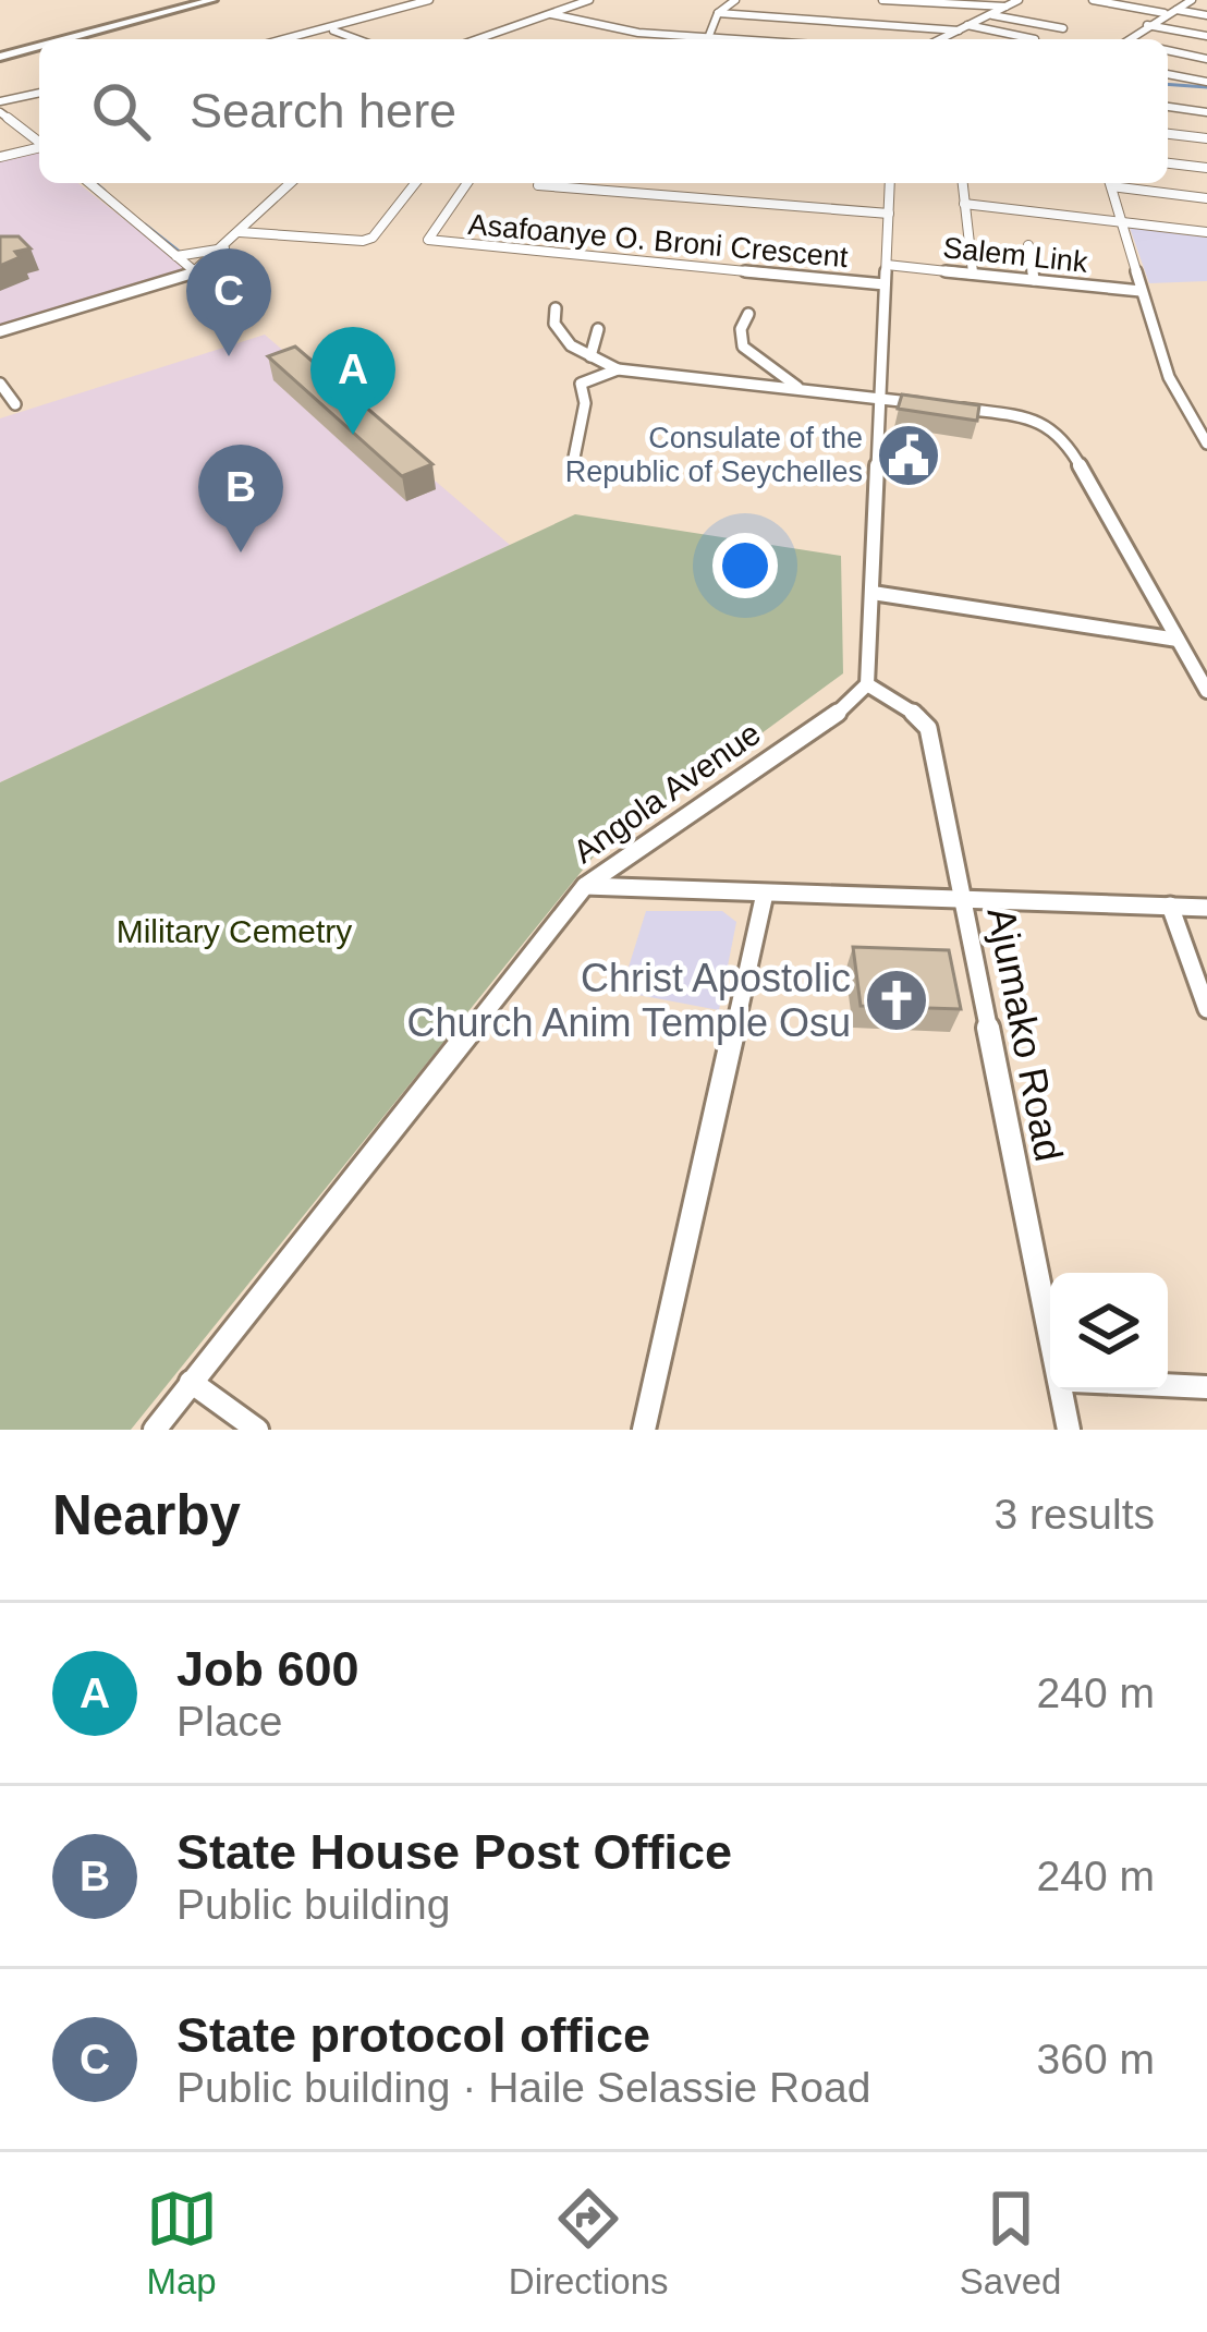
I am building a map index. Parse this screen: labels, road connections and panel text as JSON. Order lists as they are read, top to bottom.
{
  "streets": {
    "street": [
      "Asafoanye O. Broni Crescent",
      "Salem Link",
      "Angola Avenue",
      "Ajumako Road"
    ]
  },
  "crossings": [
    ["Angola Avenue", "Ajumako Road"]
  ],
  "parks": ["Military Cemetry"],
  "places": {
    "public building": ["Consulate of the Republic of Seychelles"],
    "church": ["Christ Apostolic Church Anim Temple Osu"]
  },
  "page": {
    "search": "Search here",
    "pins": ["C", "A", "B"],
    "heading": ["Nearby", "3 results"],
    "list": [
      {
        "mark": "A",
        "name": "Job 600",
        "note": "Place",
        "value": "240 m"
      },
      {
        "mark": "B",
        "name": "State House Post Office",
        "note": "Public building",
        "value": "240 m"
      },
      {
        "mark": "C",
        "name": "State protocol office",
        "note": "Public building · Haile Selassie Road",
        "value": "360 m"
      }
    ],
    "nav": ["Map", "Directions", "Saved"]
  }
}
